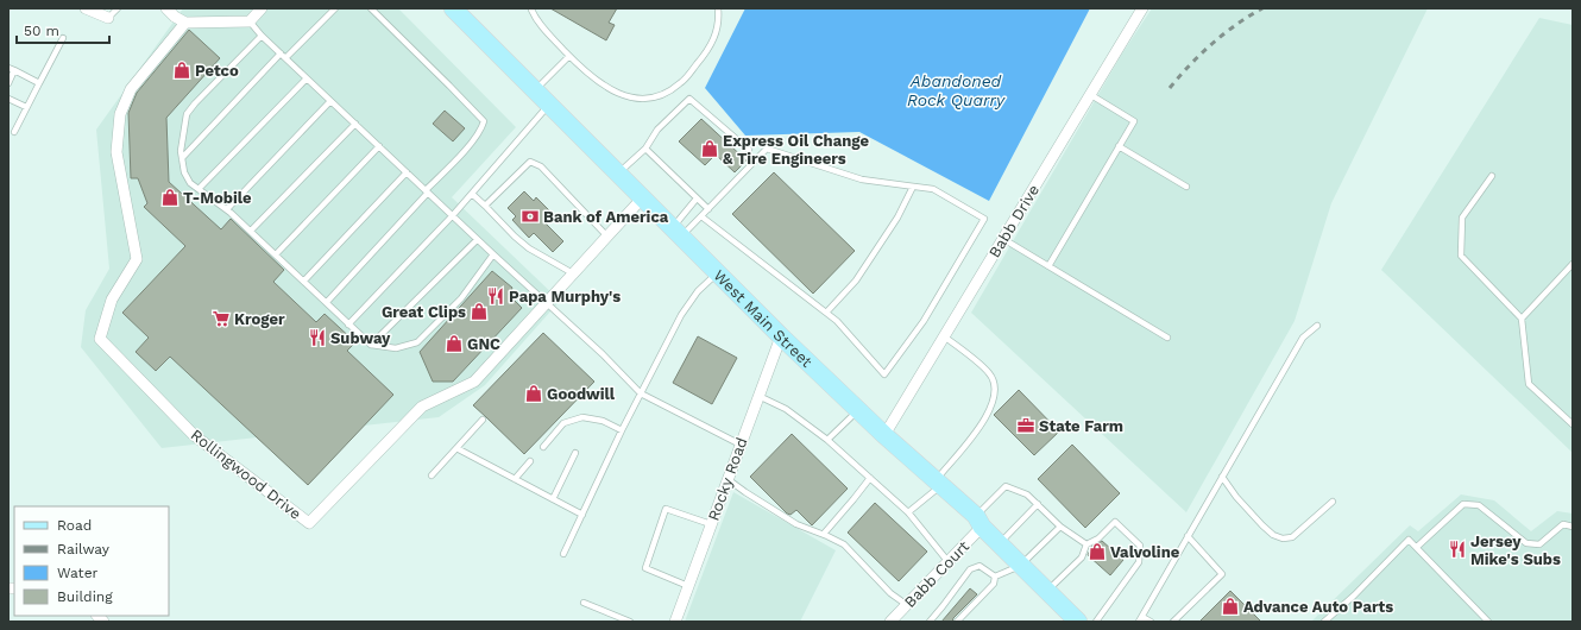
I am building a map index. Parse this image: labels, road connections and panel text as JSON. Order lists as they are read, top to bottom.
{
  "streets": {
    "main road": ["West Main Street"],
    "street": [
      "Babb Drive",
      "Rollingwood Drive",
      "Rocky Road",
      "Babb Court"
    ]
  },
  "crossings": [
    ["Babb Drive", "West Main Street"],
    ["West Main Street", "Rollingwood Drive"],
    ["West Main Street", "Rocky Road"],
    ["West Main Street", "Babb Court"]
  ],
  "water": ["Abandoned Rock Quarry"],
  "places": {
    "shop": [
      "Petco",
      "Express Oil Change & Tire Engineers",
      "T-Mobile",
      "Great Clips",
      "GNC",
      "Goodwill",
      "Valvoline",
      "Advance Auto Parts"
    ],
    "bank": ["Bank of America"],
    "restaurant": ["Papa Murphy's", "Subway", "Jersey Mike's Subs"],
    "supermarket": ["Kroger"],
    "office": ["State Farm"]
  },
  "legend": [
    "Road",
    "Railway",
    "Water",
    "Building"
  ],
  "scale_bar": "50 m"
}
